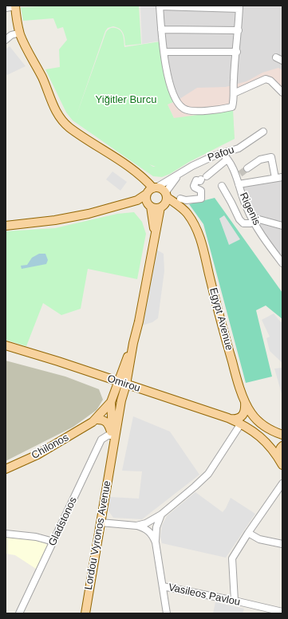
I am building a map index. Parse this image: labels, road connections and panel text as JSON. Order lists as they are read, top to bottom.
{
  "streets": {
    "main road": [
      "Egypt Avenue",
      "Omirou",
      "Chilonos",
      "Lordou Vyronos Avenue"
    ],
    "street": [
      "Pafou",
      "Rigenis",
      "Gladstonos",
      "Vasileos Pavlou"
    ]
  },
  "crossings": [
    ["Pafou", "Rigenis"],
    ["Pafou", "Egypt Avenue"],
    ["Omirou", "Lordou Vyronos Avenue"],
    ["Chilonos", "Lordou Vyronos Avenue"],
    ["Gladstonos", "Lordou Vyronos Avenue"]
  ],
  "parks": ["Yiğitler Burcu"]
}
